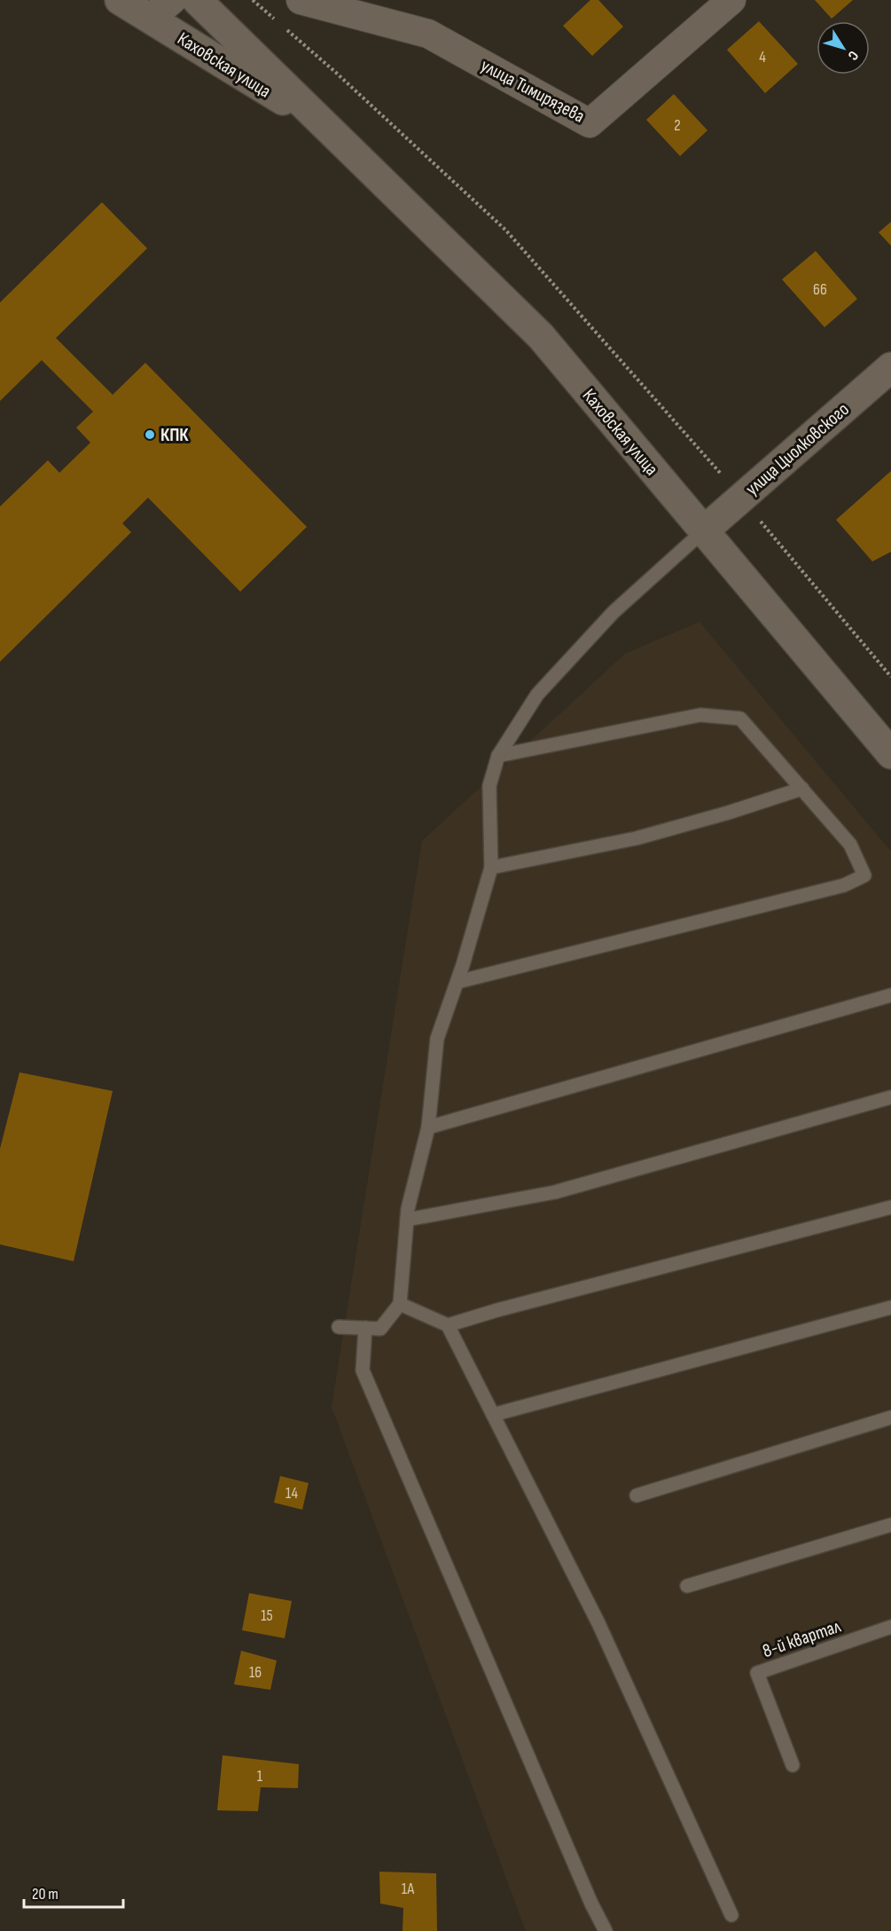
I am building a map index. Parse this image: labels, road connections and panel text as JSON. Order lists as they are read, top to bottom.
{
  "streets": {
    "main road": ["Каховская улица", "улица Циолковского"],
    "street": ["улица Тимирязева"],
    "lane": ["8-й квартал"]
  },
  "crossings": [
    ["Каховская улица", "улица Циолковского"]
  ],
  "places": ["КПК"],
  "house_numbers": [
    "4",
    "2",
    "66",
    "14",
    "15",
    "16",
    "1",
    "1А"
  ],
  "scale_bar": "20 m",
  "north": "bottom right"
}
